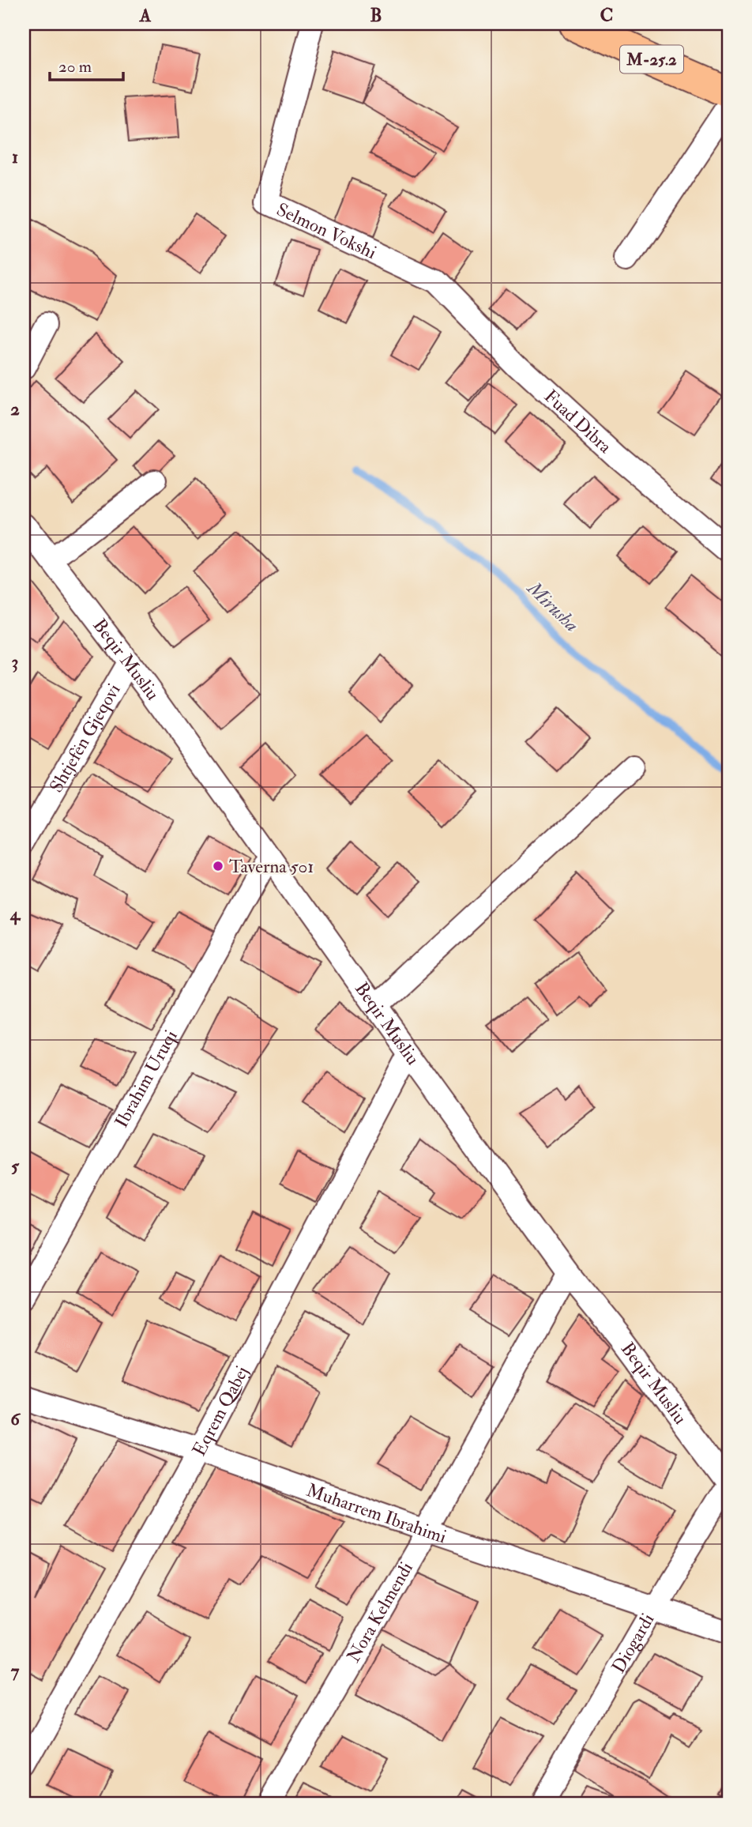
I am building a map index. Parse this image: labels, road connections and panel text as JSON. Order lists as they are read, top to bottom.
{
  "streets": {
    "main road": ["M-25.2"],
    "street": [
      "Selmon Vokshi",
      "Fuad Dibra",
      "Beqir Musliu",
      "Shtjefën Gjeqovi",
      "Ibrahim Uruqi",
      "Eqrem Qabej",
      "Muharrem Ibrahimi",
      "Nora Kelmendi",
      "Diogardi"
    ]
  },
  "crossings": [
    ["Selmon Vokshi", "Fuad Dibra"],
    ["Beqir Musliu", "Shtjefën Gjeqovi"],
    ["Beqir Musliu", "Ibrahim Uruqi"],
    ["Beqir Musliu", "Eqrem Qabej"],
    ["Beqir Musliu", "Nora Kelmendi"],
    ["Beqir Musliu", "Diogardi"],
    ["Eqrem Qabej", "Muharrem Ibrahimi"],
    ["Muharrem Ibrahimi", "Nora Kelmendi"],
    ["Muharrem Ibrahimi", "Diogardi"]
  ],
  "water": ["Mirusha"],
  "places": ["Taverna 501"],
  "scale_bar": "20 m",
  "grid": {
    "columns": ["A", "B", "C"],
    "rows": [
      "1",
      "2",
      "3",
      "4",
      "5",
      "6",
      "7"
    ]
  }
}
